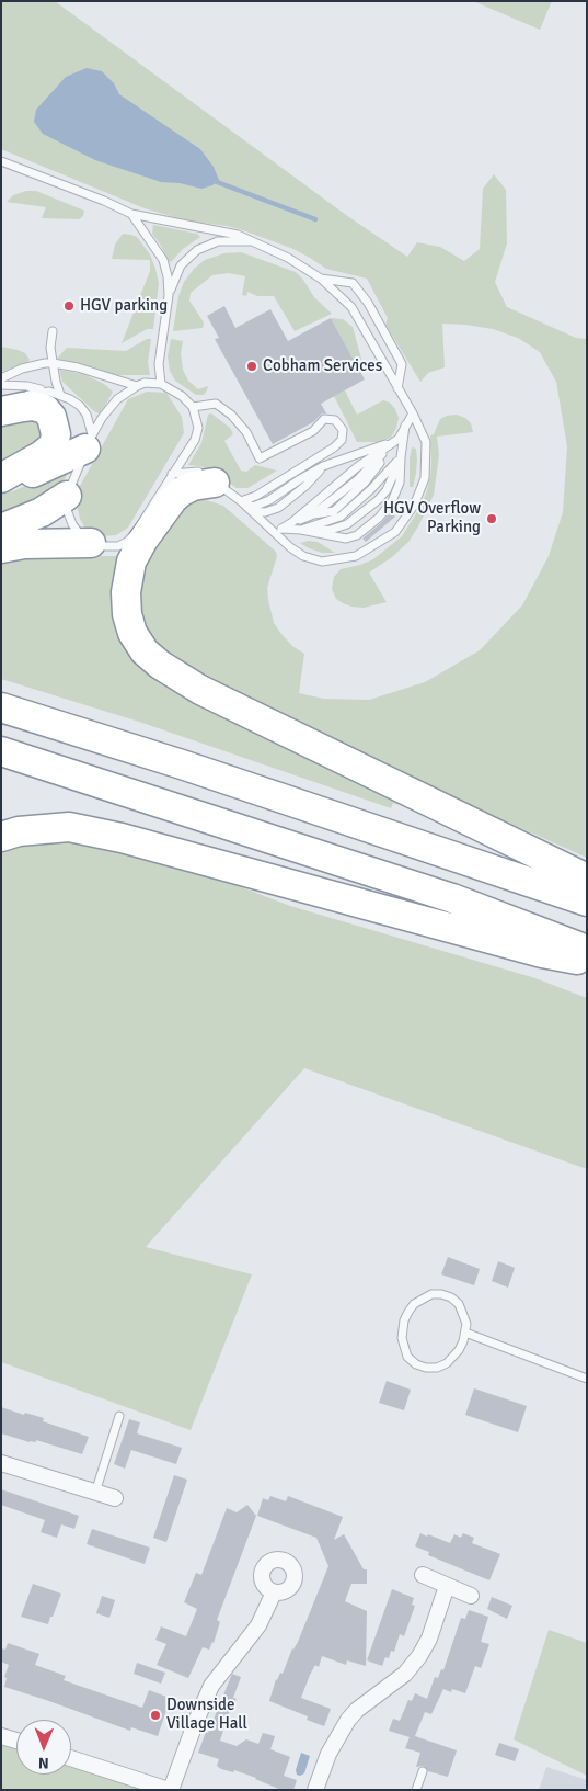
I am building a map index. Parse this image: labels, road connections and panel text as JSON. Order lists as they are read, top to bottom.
{
  "places": [
    "HGV parking",
    "Cobham Services",
    "HGV Overflow Parking",
    "Downside Village Hall"
  ],
  "north": "bottom"
}
